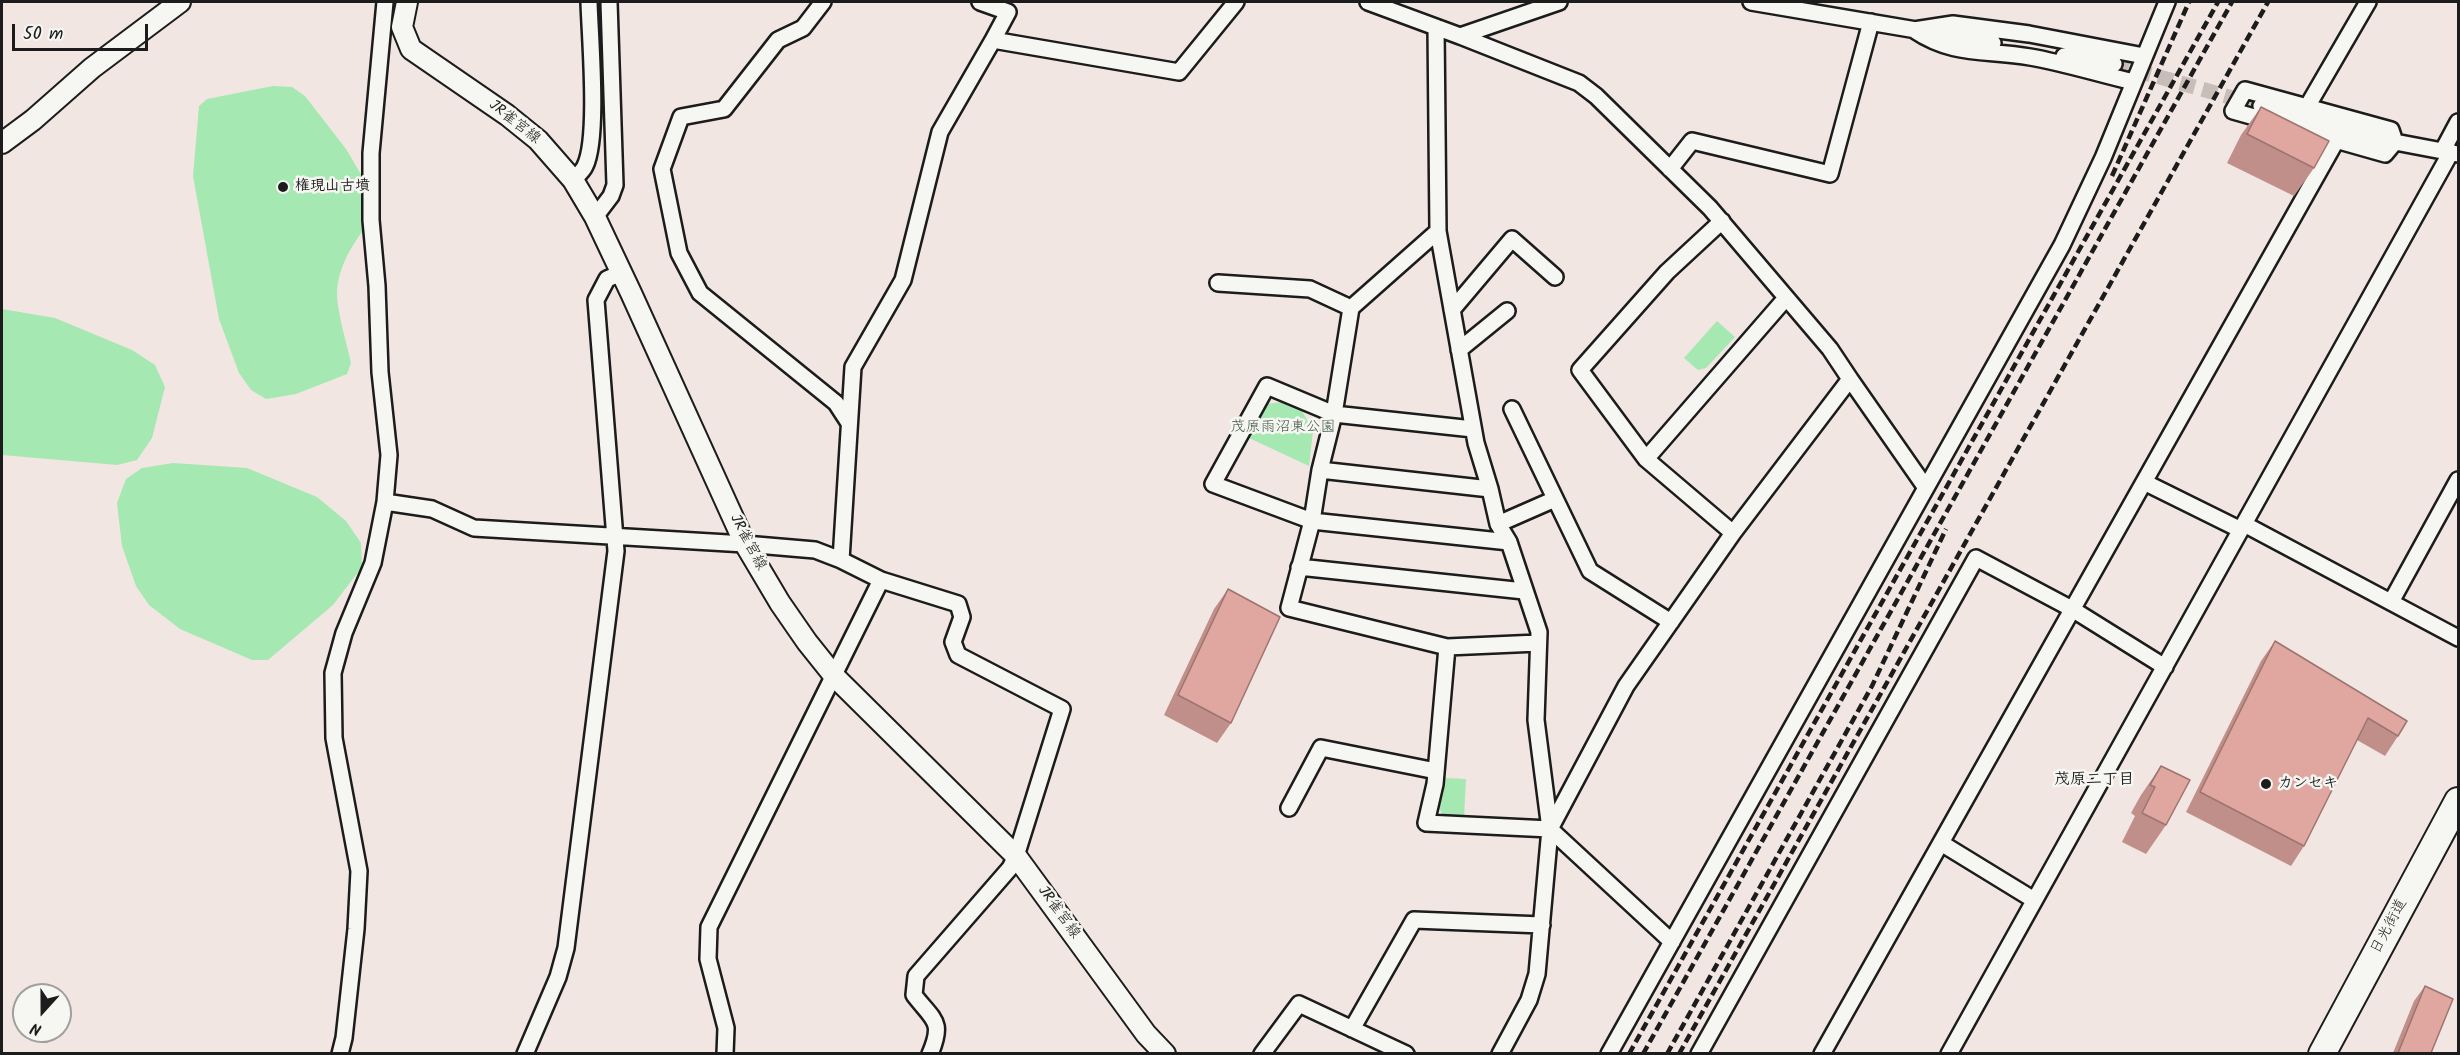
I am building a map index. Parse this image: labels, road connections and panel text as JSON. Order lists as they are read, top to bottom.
{
  "streets": {
    "highway": ["日光街道"],
    "street": ["JR雀宮線"]
  },
  "districts": ["茂原二丁目"],
  "parks": ["茂原雨沼東公園"],
  "places": ["権現山古墳", "カンセキ"],
  "scale_bar": "50 m",
  "north": "bottom"
}
